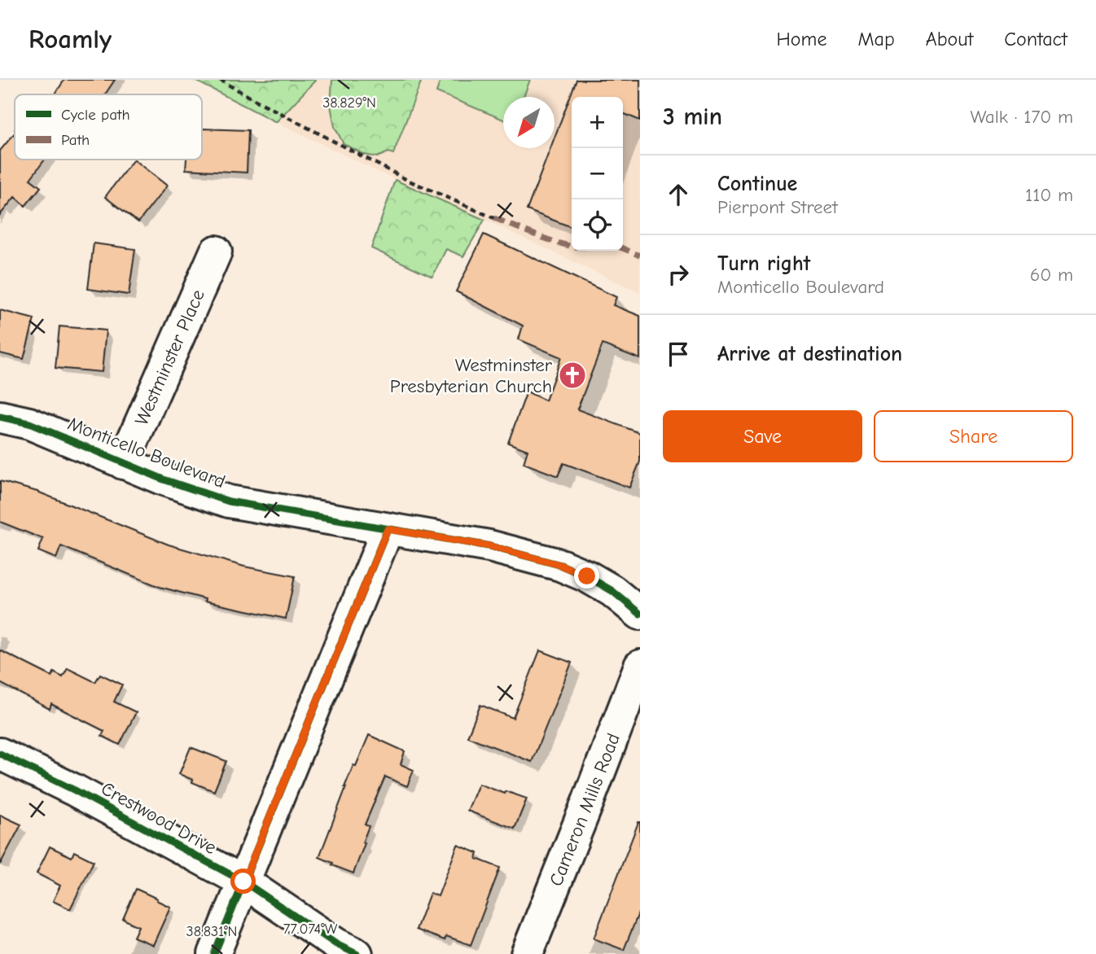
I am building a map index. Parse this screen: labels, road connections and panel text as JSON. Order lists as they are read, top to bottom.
{
  "streets": {
    "street": [
      "Westminster Place",
      "Monticello Boulevard",
      "Cameron Mills Road",
      "Crestwood Drive"
    ]
  },
  "crossings": [
    ["Westminster Place", "Monticello Boulevard"]
  ],
  "places": {
    "church": ["Westminster Presbyterian Church"]
  },
  "legend": ["Cycle path", "Path"],
  "north": "bottom left",
  "page": {
    "header": "Roamly",
    "nav": [
      "Home",
      "Map",
      "About",
      "Contact"
    ],
    "heading": ["3 min", "Walk · 170 m"],
    "map_buttons": ["+", "−"],
    "list": [
      ["Continue", "Pierpont Street", "110 m"],
      ["Turn right", "Monticello Boulevard", "60 m"],
      "Arrive at destination"
    ],
    "buttons": ["Save", "Share"]
  },
  "coordinates": ["38.829°N", "77.074°W", "38.831°N"]
}
